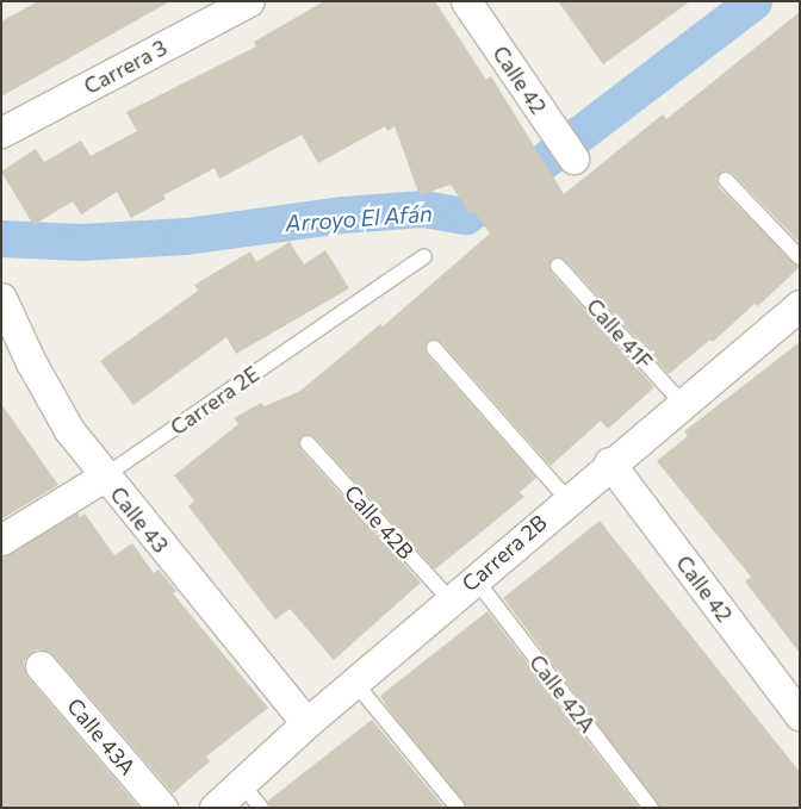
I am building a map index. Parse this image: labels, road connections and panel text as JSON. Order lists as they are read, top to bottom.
{
  "streets": {
    "street": [
      "Carrera 3",
      "Calle 42",
      "Carrera 2E",
      "Calle 43",
      "Carrera 2B",
      "Calle 43A"
    ],
    "lane": ["Calle 41F", "Calle 42B", "Calle 42A"]
  },
  "crossings": [
    ["Calle 42", "Carrera 2B"],
    ["Calle 41F", "Carrera 2B"],
    ["Carrera 2E", "Calle 43"],
    ["Calle 43", "Carrera 2B"],
    ["Calle 42B", "Carrera 2B"],
    ["Carrera 2B", "Calle 42A"]
  ],
  "water": ["Arroyo El Afán"]
}
